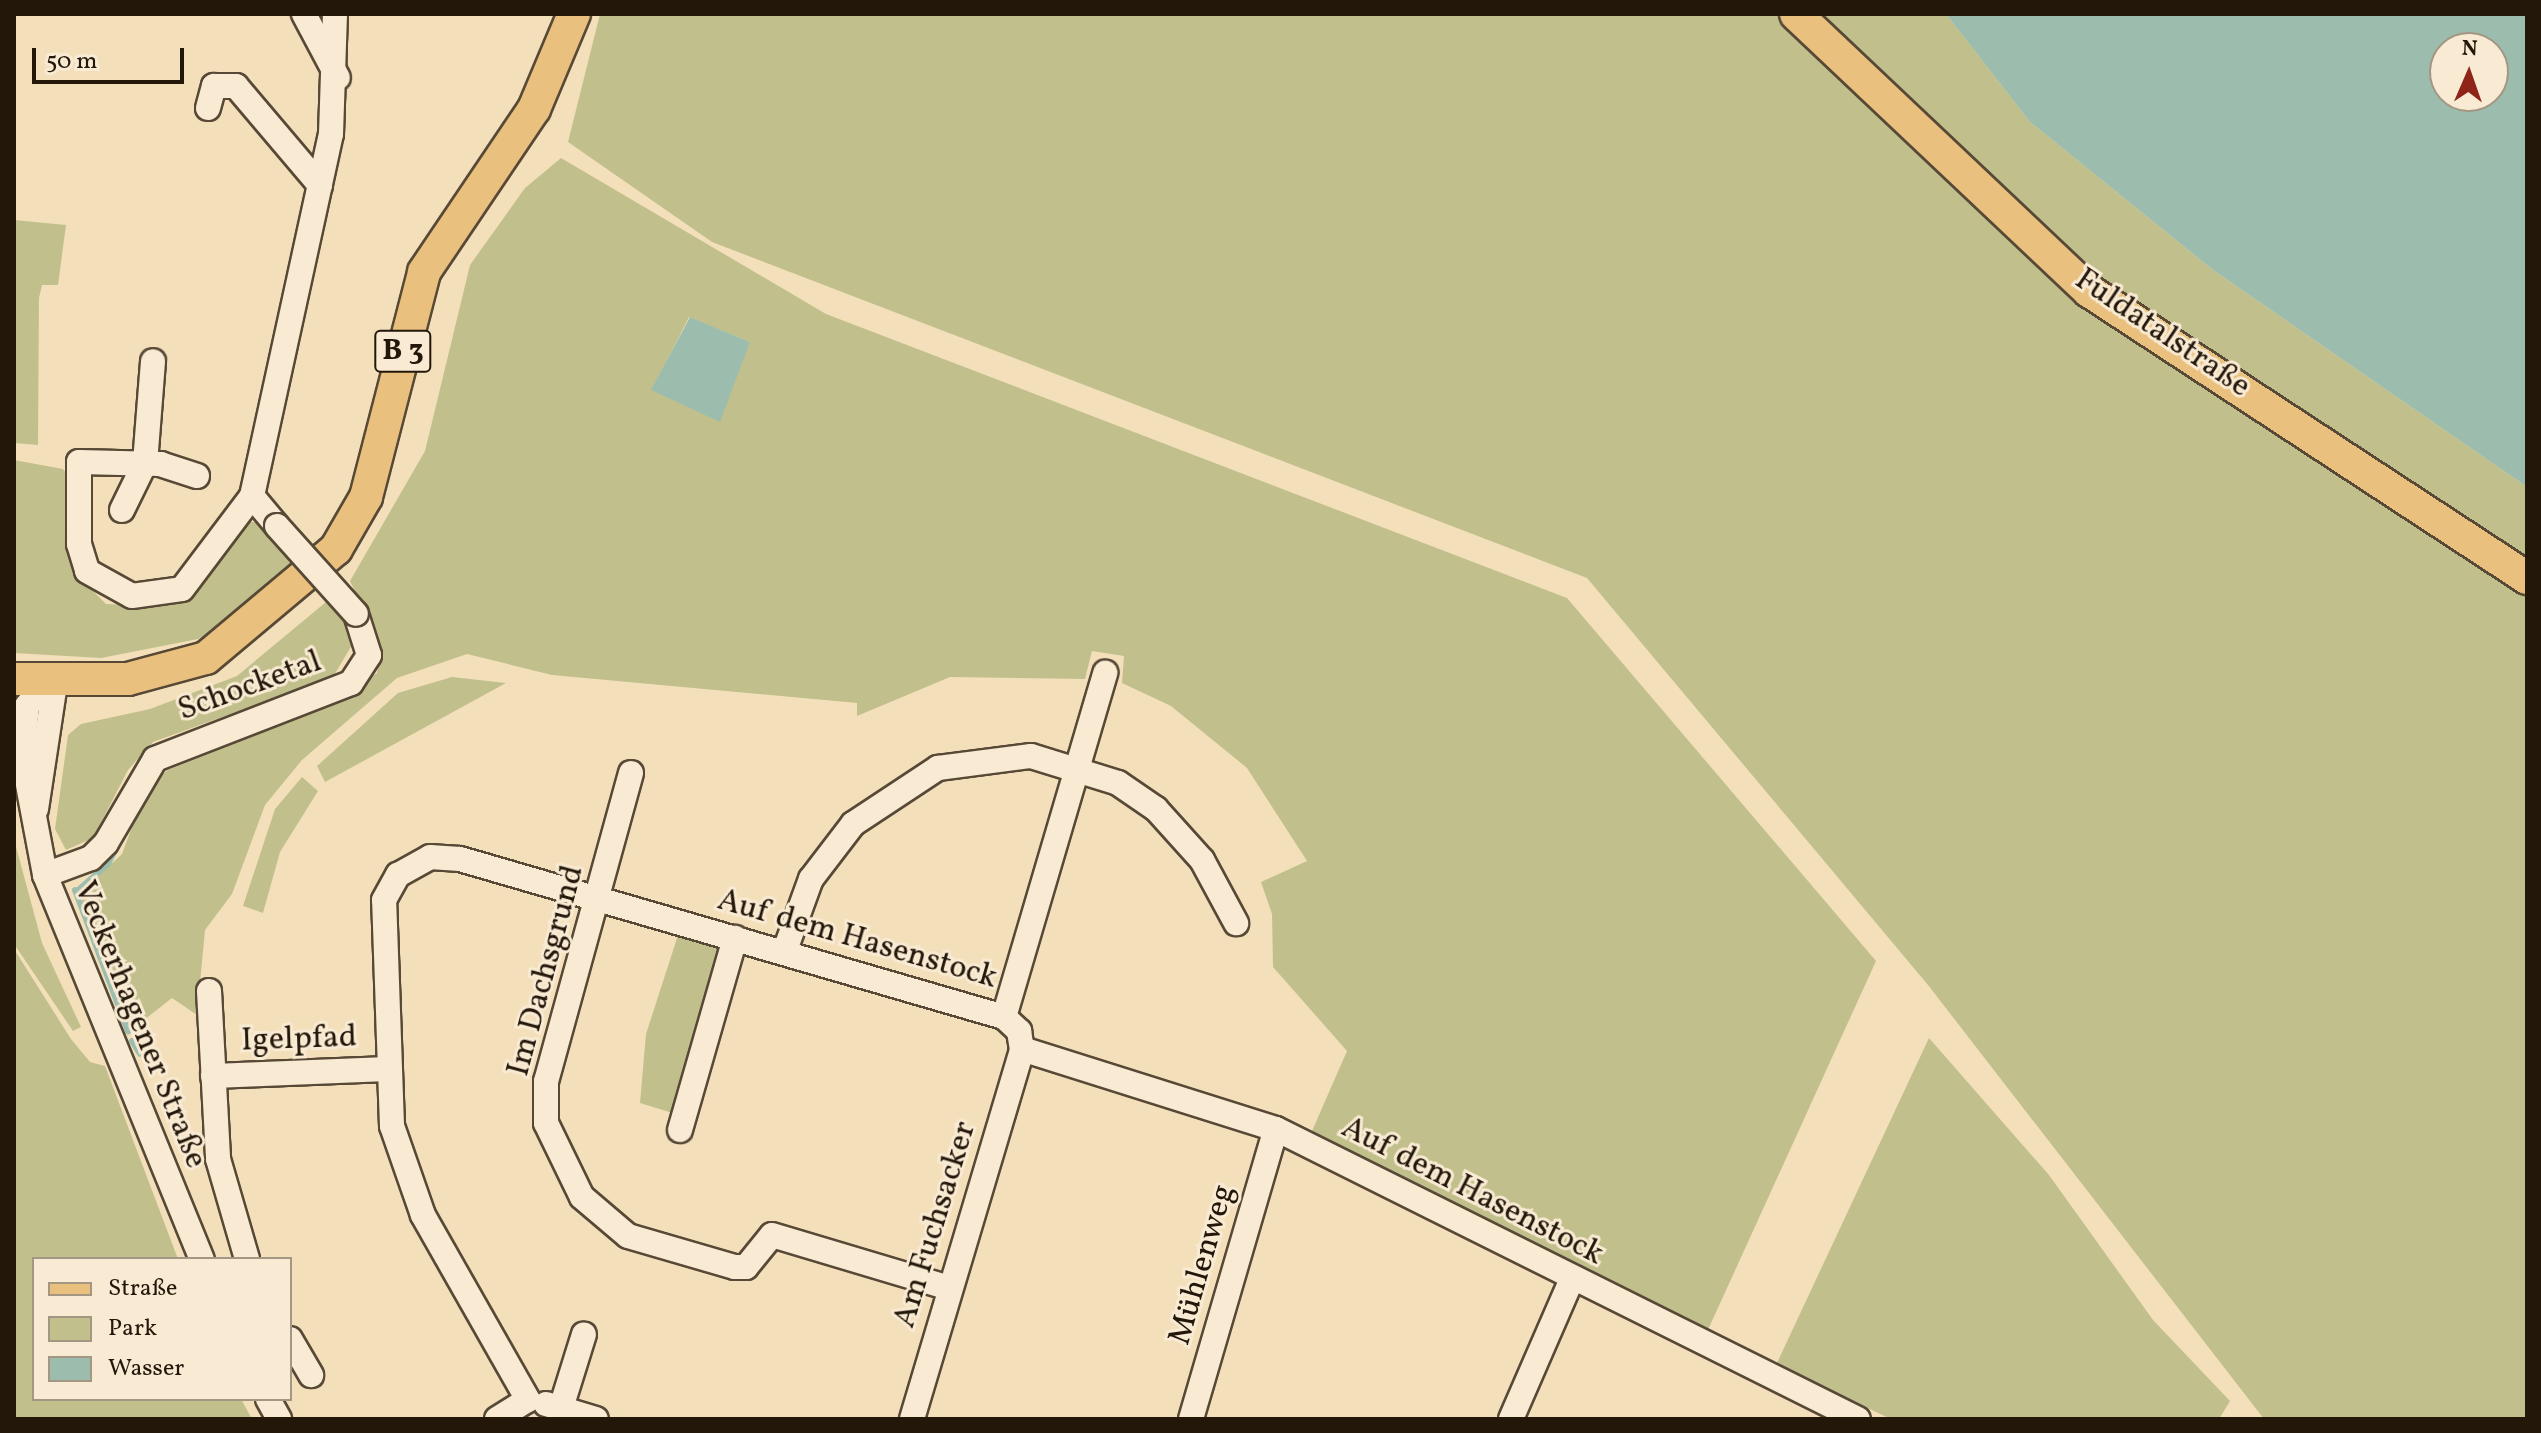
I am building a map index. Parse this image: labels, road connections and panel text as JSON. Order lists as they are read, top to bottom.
{
  "streets": {
    "main road": ["Fuldatalstraße", "B 3"],
    "street": [
      "Schocketal",
      "Auf dem Hasenstock",
      "Im Dachsgrund",
      "Veckerhagener Straße",
      "Igelpfad",
      "Am Fuchsacker",
      "Mühlenweg"
    ]
  },
  "crossings": [
    ["B 3", "Veckerhagener Straße"],
    ["Schocketal", "Veckerhagener Straße"],
    ["Auf dem Hasenstock", "Im Dachsgrund"],
    ["Auf dem Hasenstock", "Igelpfad"],
    ["Auf dem Hasenstock", "Am Fuchsacker"],
    ["Auf dem Hasenstock", "Mühlenweg"],
    ["Im Dachsgrund", "Am Fuchsacker"]
  ],
  "legend": ["Straße", "Park", "Wasser"],
  "scale_bar": "50 m",
  "north": "top"
}
